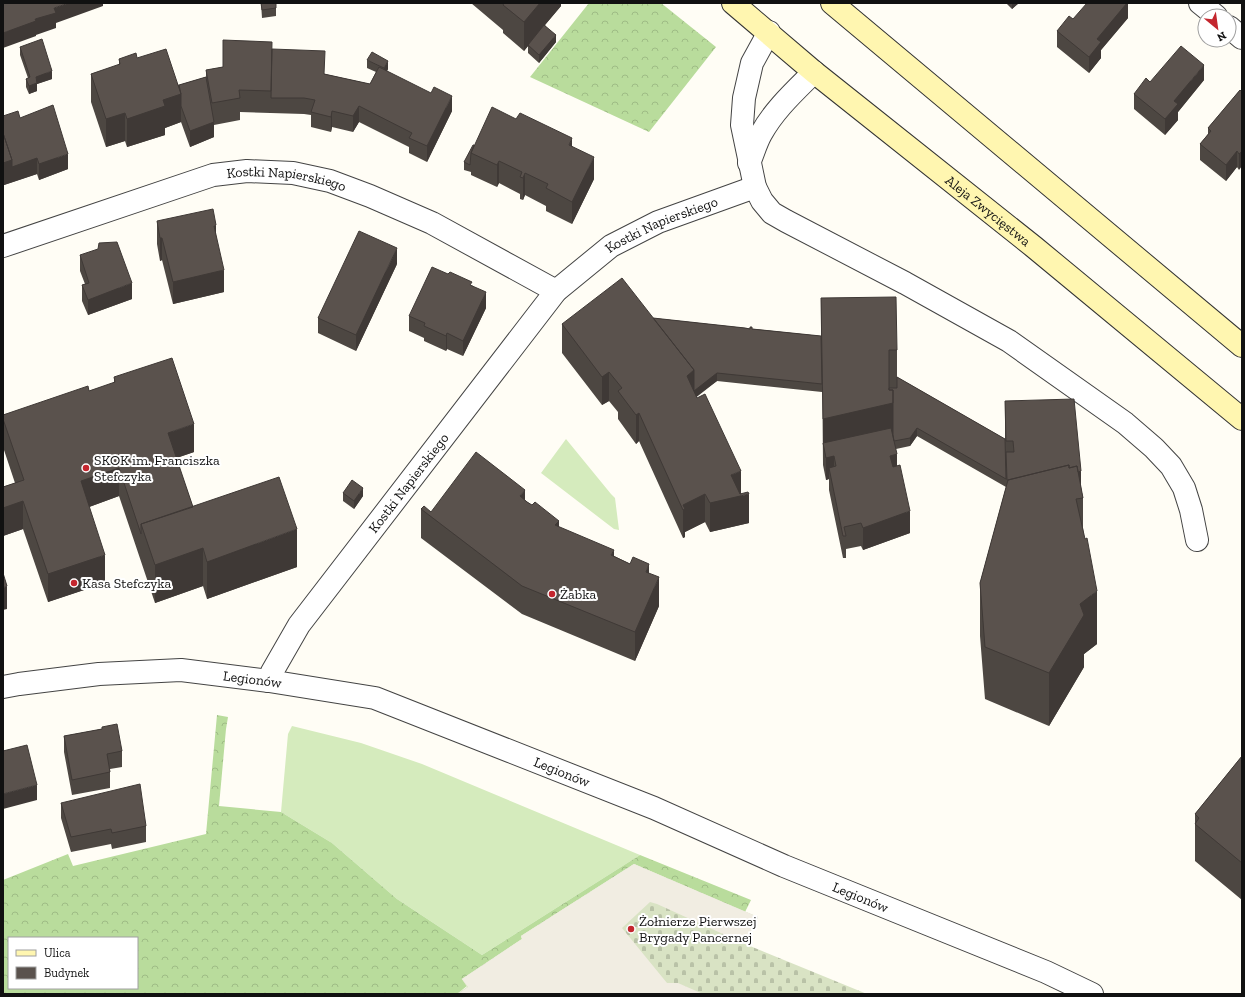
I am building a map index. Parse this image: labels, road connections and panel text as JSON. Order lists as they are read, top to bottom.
{
  "streets": {
    "main road": ["Aleja Zwycięstwa"],
    "street": ["Kostki Napierskiego", "Legionów"]
  },
  "crossings": [
    ["Kostki Napierskiego", "Legionów"]
  ],
  "places": [
    "SKOK im. Franciszka Stefczyka",
    "Kasa Stefczyka",
    "Żabka",
    "Żołnierze Pierwszej Brygady Pancernej"
  ],
  "legend": ["Ulica", "Budynek"],
  "north": "bottom right"
}
